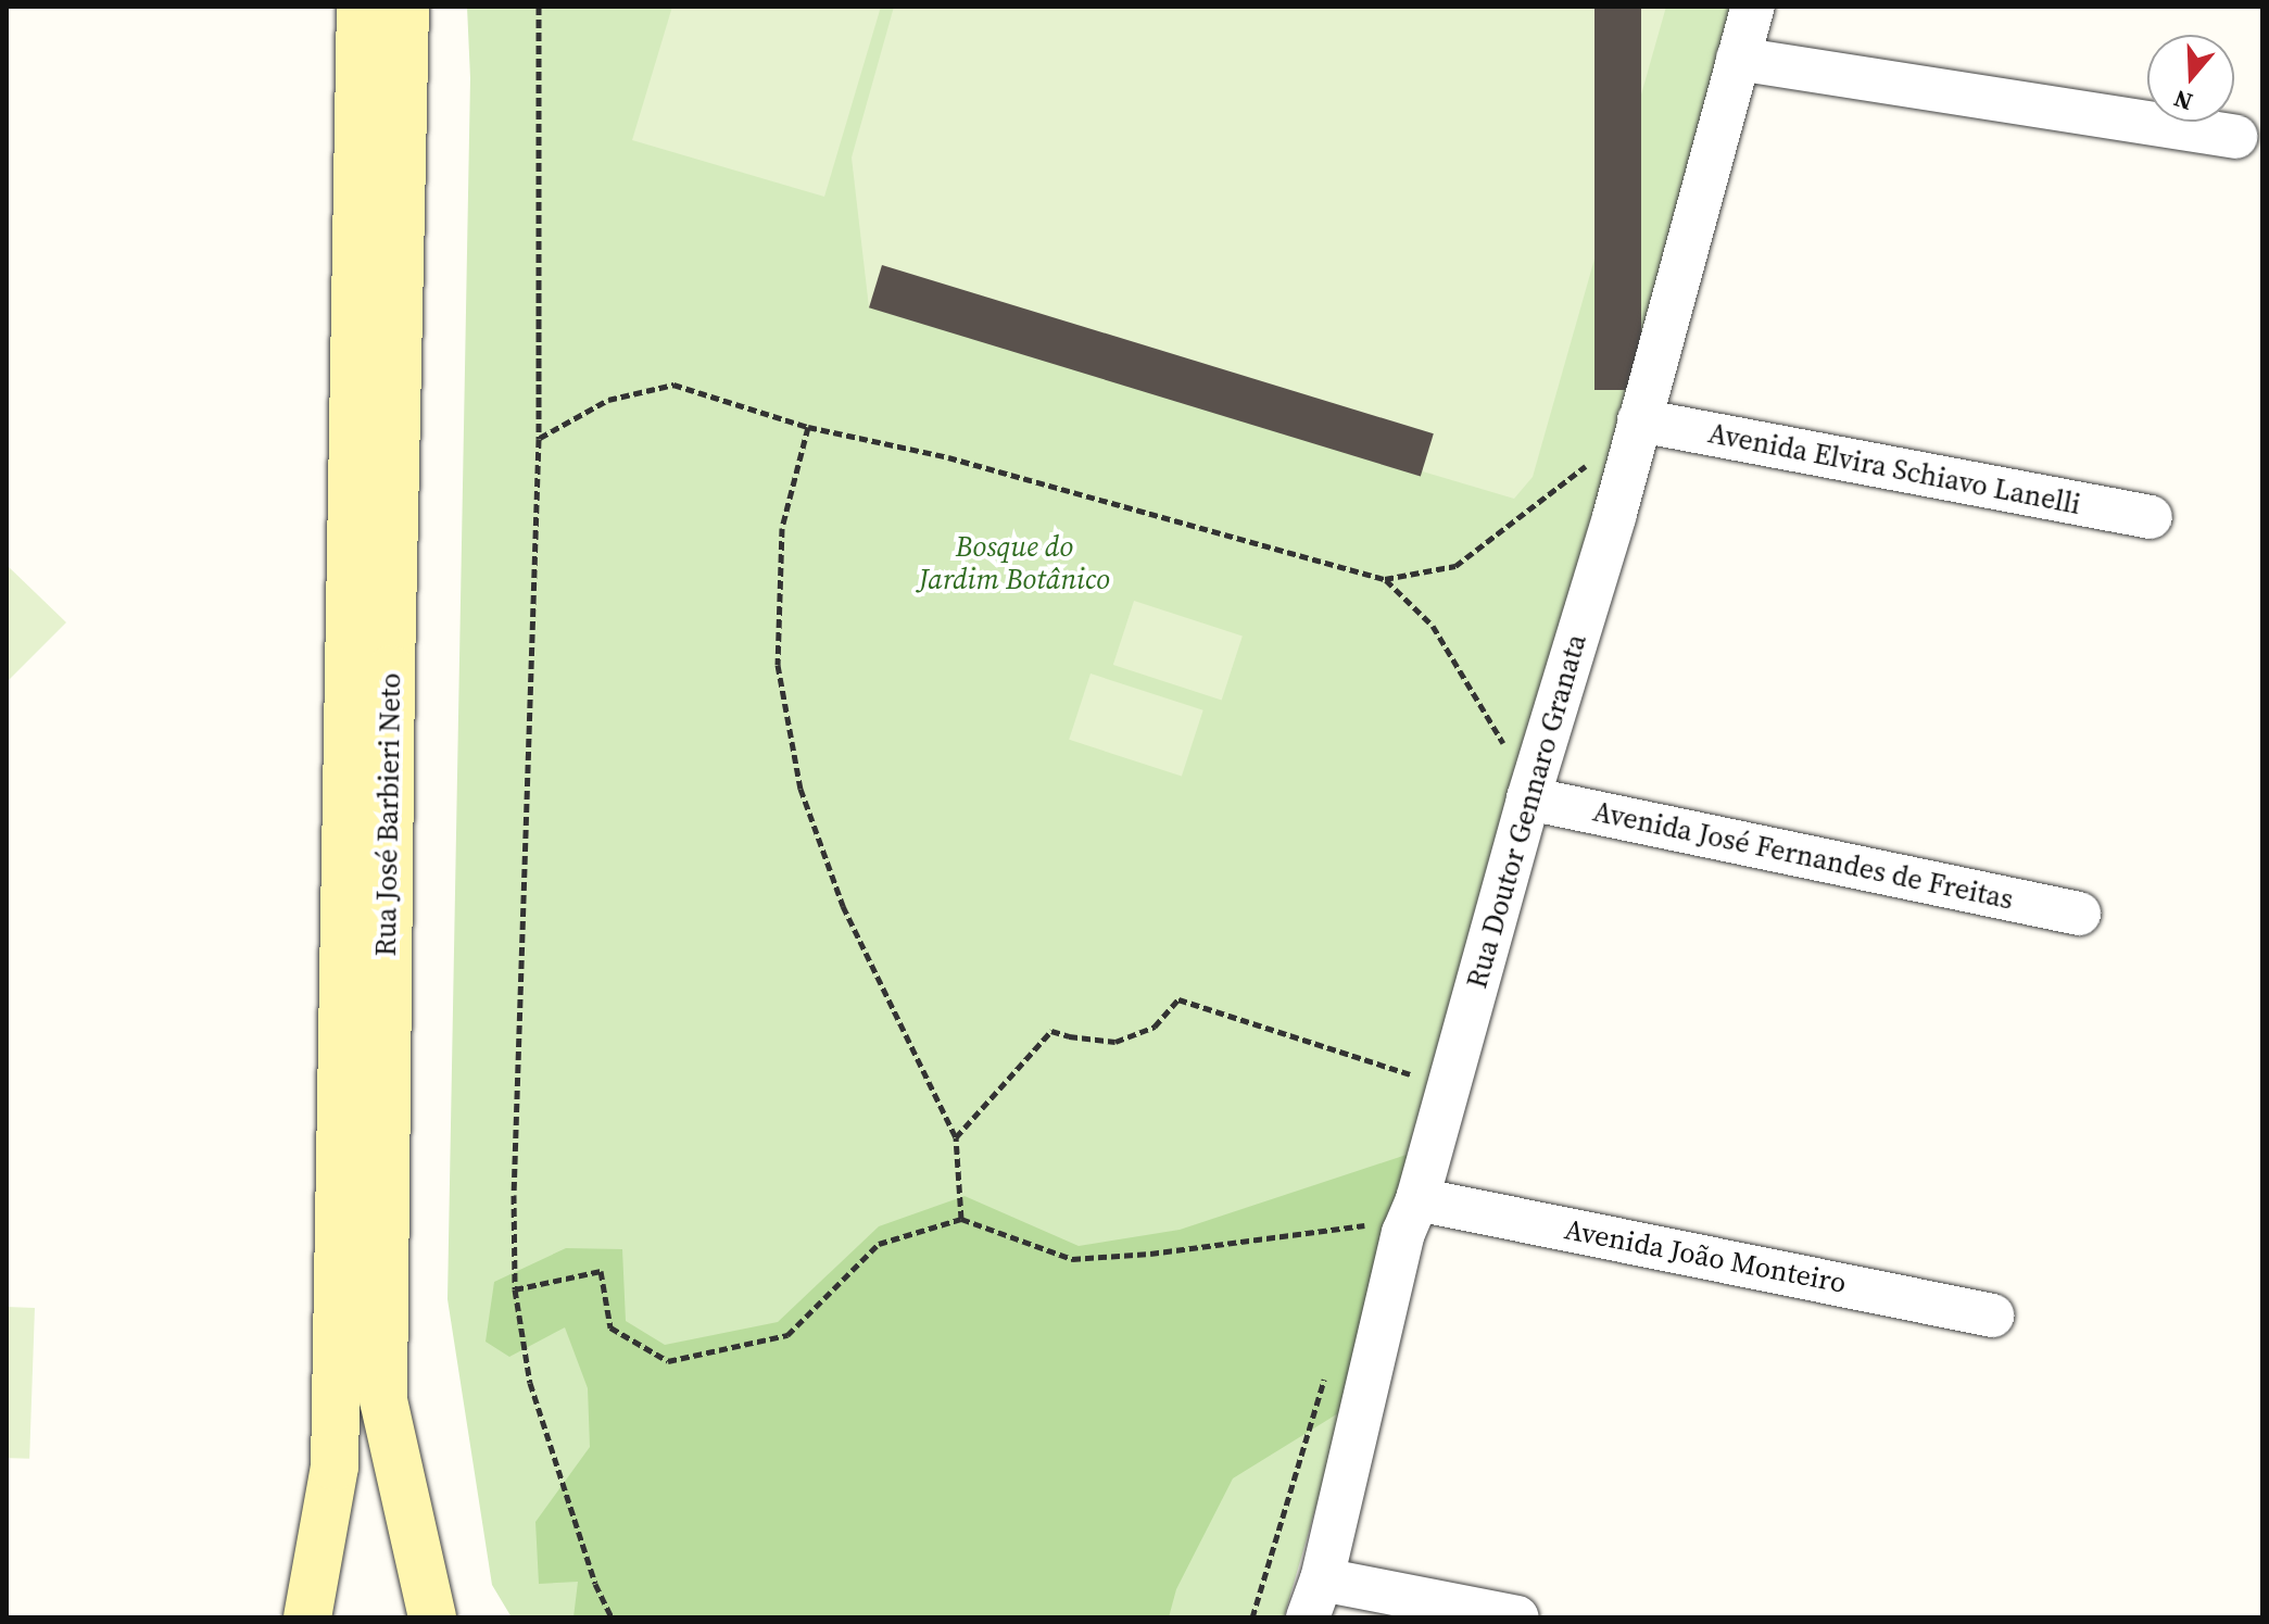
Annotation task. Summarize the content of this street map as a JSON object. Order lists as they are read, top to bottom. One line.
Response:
{"streets":{"main road":["Rua José Barbieri Neto"],"street":["Avenida Elvira Schiavo Lanelli","Rua Doutor Gennaro Granata","Avenida José Fernandes de Freitas","Avenida João Monteiro"]},"crossings":[["Avenida Elvira Schiavo Lanelli","Rua Doutor Gennaro Granata"],["Rua Doutor Gennaro Granata","Avenida José Fernandes de Freitas"],["Rua Doutor Gennaro Granata","Avenida João Monteiro"]],"parks":["Bosque do Jardim Botânico"],"north":"bottom"}
